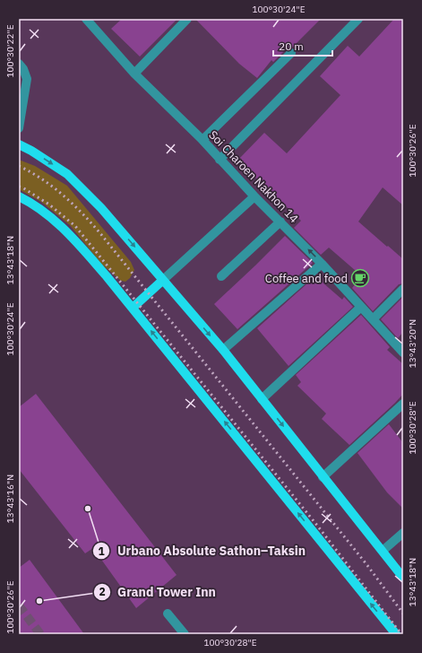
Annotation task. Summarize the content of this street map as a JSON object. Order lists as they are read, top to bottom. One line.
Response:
{"streets":{"street":["Soi Charoen Nakhon 14"]},"places":{"cafe":["Coffee and food"],"other":["Urbano Absolute Sathon–Taksin","Grand Tower Inn"]},"scale_bar":"20 m","coordinates":["100°30'24\"E","100°30'22\"E","100°30'26\"E","13°43'18\"N","13°43'20\"N","100°30'28\"E","13°43'16\"N"]}
